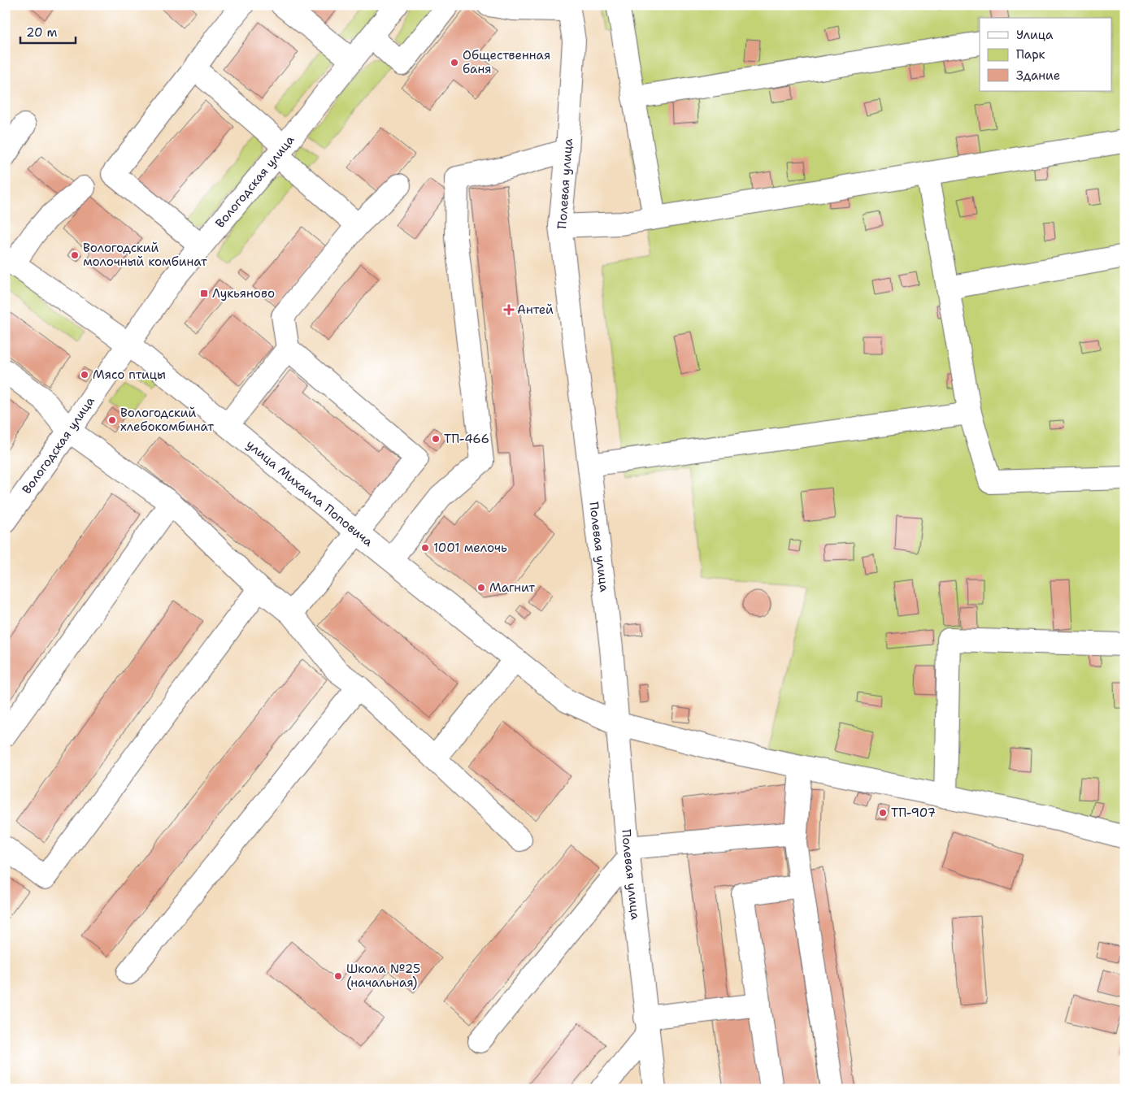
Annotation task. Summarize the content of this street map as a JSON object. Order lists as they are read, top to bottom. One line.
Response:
{"streets":{"street":["Вологодская улица","Полевая улица","улица Михаила Поповича"]},"crossings":[["Вологодская улица","улица Михаила Поповича"],["Полевая улица","улица Михаила Поповича"]],"places":{"other":["Общественная баня","Вологодский молочный комбинат","Мясо птицы","Вологодский хлебокомбинат","ТП-466","1001 мелочь","Магнит","ТП-907","Школа №25 (начальная)"],"transit":["Лукьяново"],"health":["Антей"]},"legend":["Улица","Парк","Здание"],"scale_bar":"20 m"}
